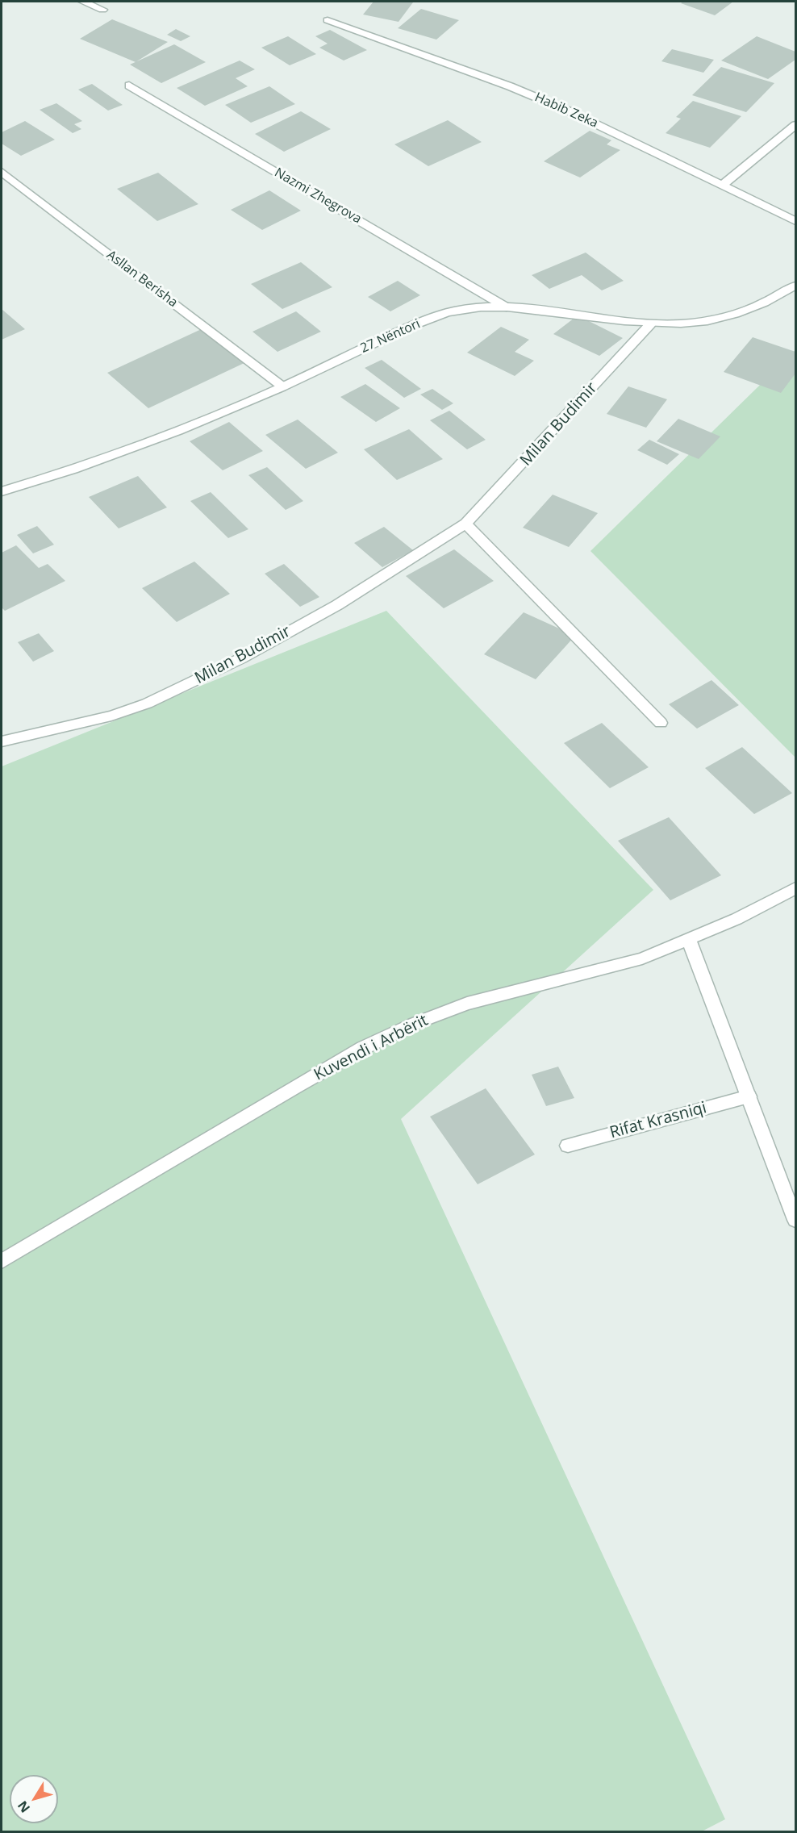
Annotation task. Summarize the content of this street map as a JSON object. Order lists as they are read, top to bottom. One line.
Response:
{"streets":{"street":["Habib Zeka","Nazmi Zhegrova","Asllan Berisha","27 Nëntori","Milan Budimir","Kuvendi i Arbërit","Rifat Krasniqi"]},"crossings":[["Nazmi Zhegrova","27 Nëntori"],["Asllan Berisha","27 Nëntori"],["27 Nëntori","Milan Budimir"]],"north":"bottom left"}
